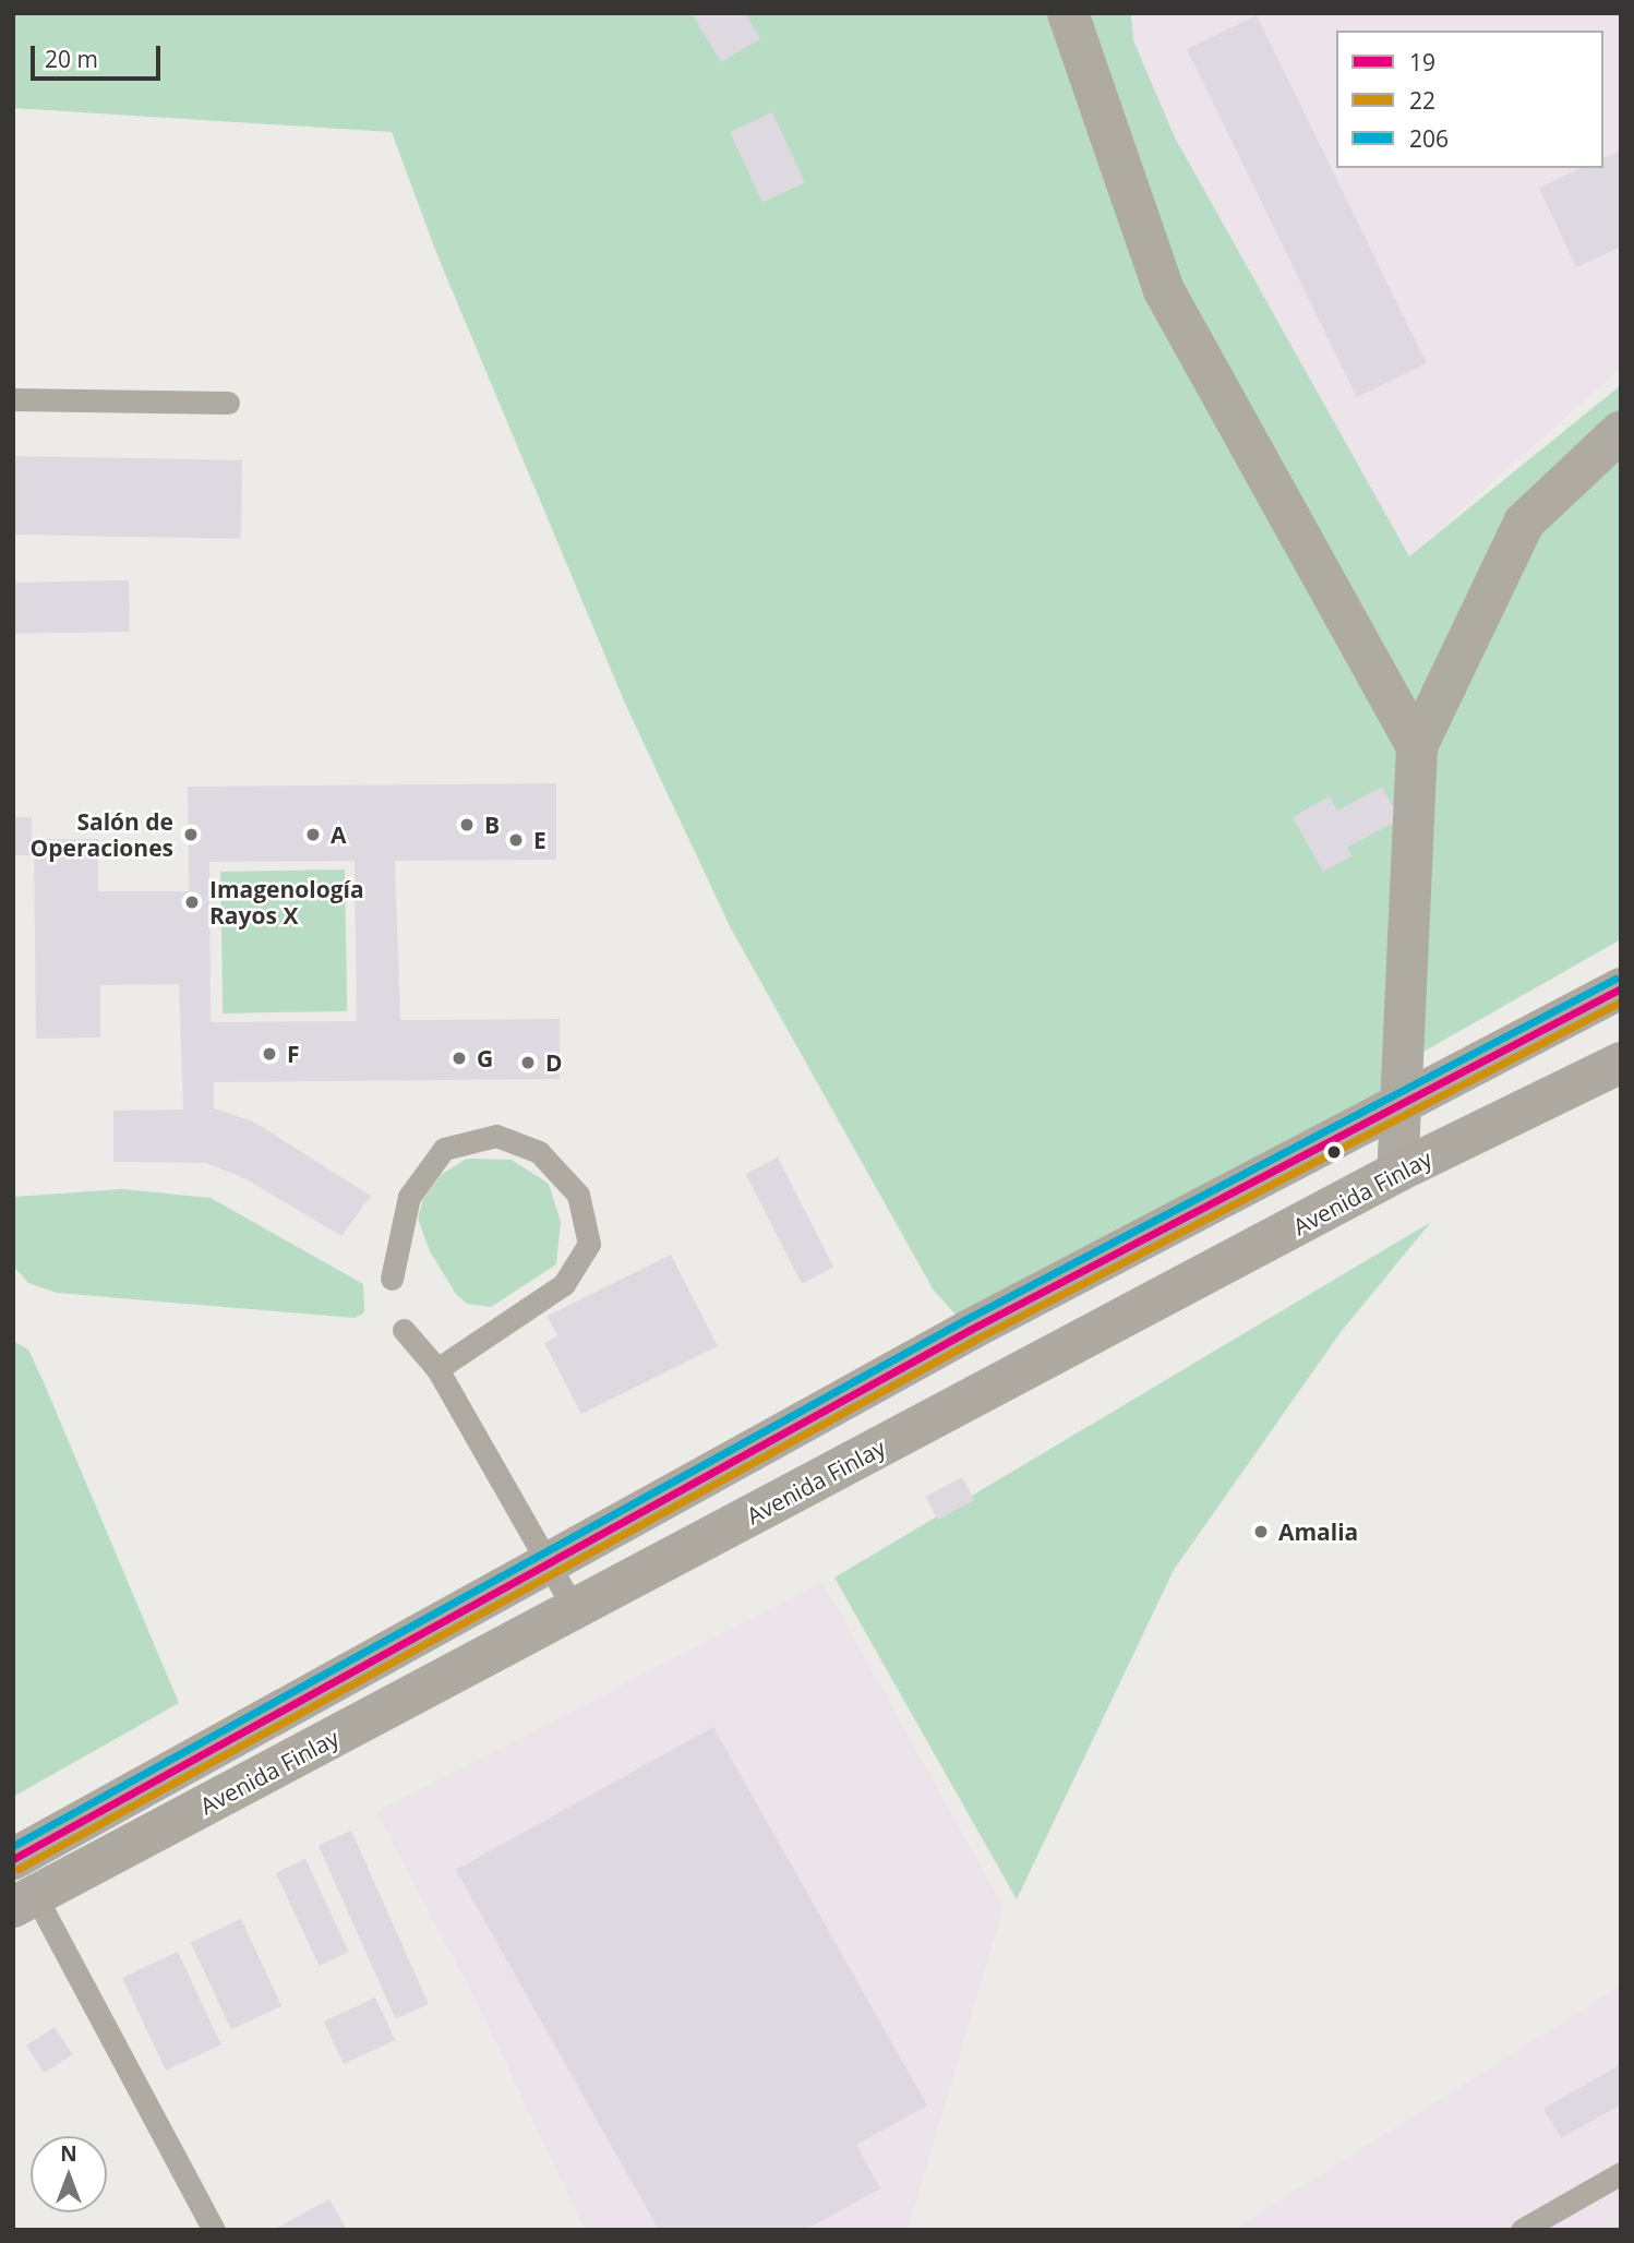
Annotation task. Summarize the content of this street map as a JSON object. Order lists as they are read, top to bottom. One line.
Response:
{"streets":{"highway":["Avenida Finlay"]},"places":["B","Salón de Operaciones","A","E","Imagenología Rayos X","F","G","D","Amalia"],"lines":["transit line 206","transit line 19","transit line 22"],"legend":["19","22","206"],"scale_bar":"20 m","north":"top"}
